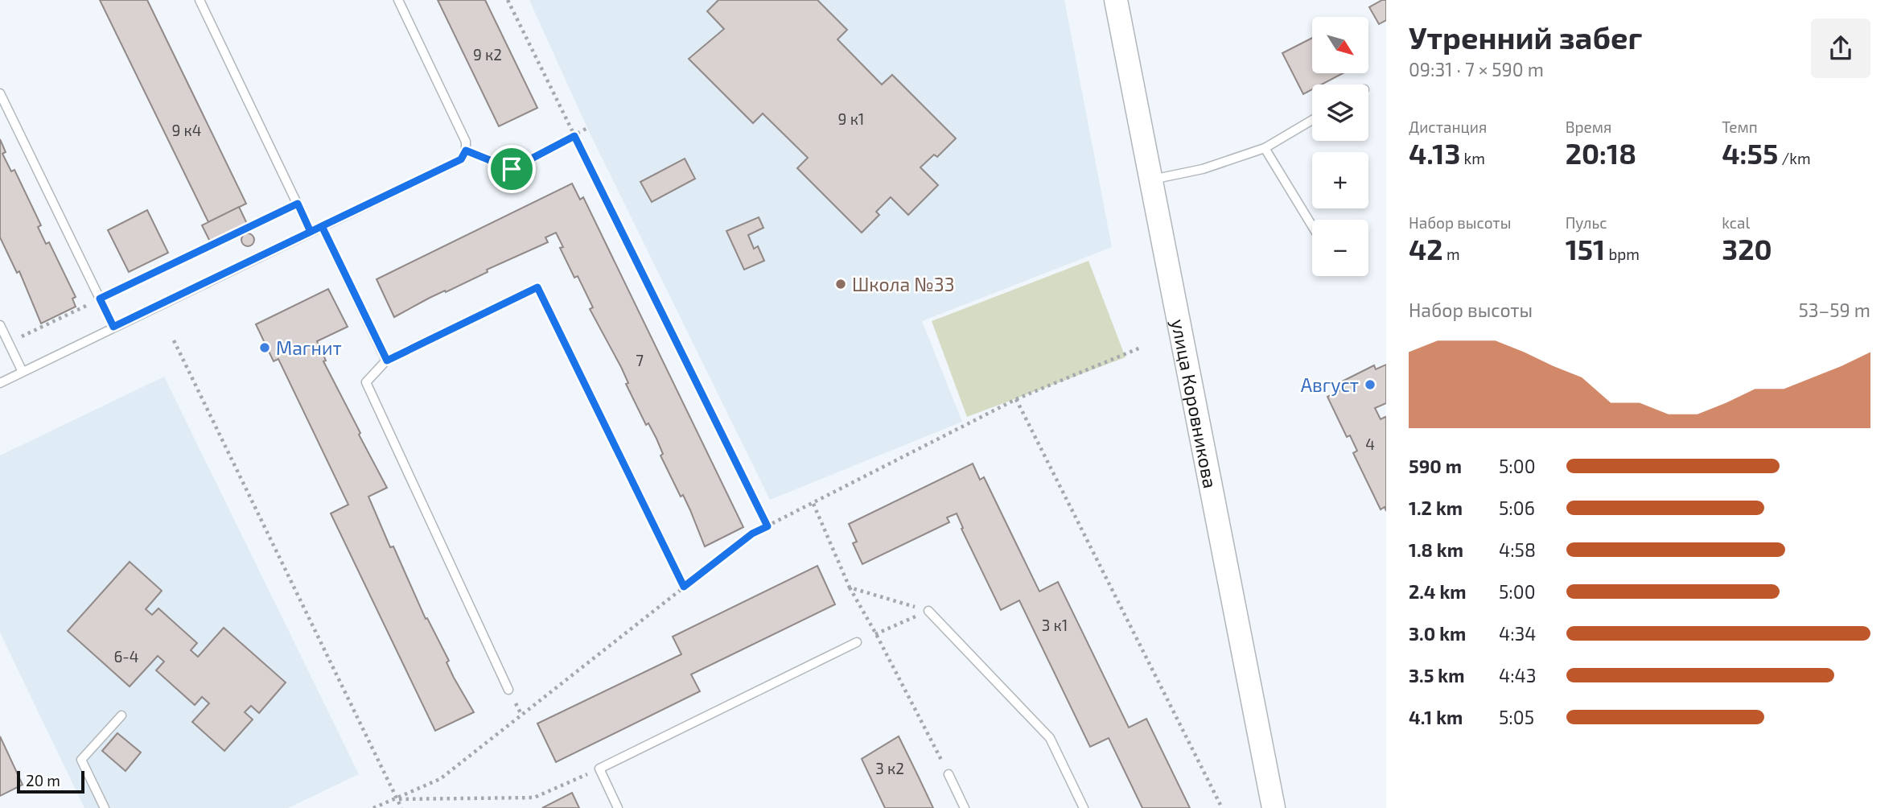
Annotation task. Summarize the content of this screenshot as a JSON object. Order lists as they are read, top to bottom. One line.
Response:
{"streets":{"street":["улица Коровникова"]},"places":["Школа №33","Магнит","Август"],"house_numbers":["9 к2","9 к1","9 к4","7","4","3 к1","6-4","3 к2"],"scale_bar":"20 m","north":"bottom right","page":{"heading":["Утренний забег","09:31 · 7 × 590 m"],"map_buttons":["+","−"],"stats":[["Дистанция","4.13 km"],["Время","20:18"],["Темп","4:55 /km"],["Набор высоты","42 m"],["Пульс","151 bpm"],["kcal","320"]],"chart":["Набор высоты","53–59 m"],"list":[{"name":"590 m","note":"5:00"},{"name":"1.2 km","note":"5:06"},{"name":"1.8 km","note":"4:58"},{"name":"2.4 km","note":"5:00"},{"name":"3.0 km","note":"4:34"},{"name":"3.5 km","note":"4:43"},{"name":"4.1 km","note":"5:05"}],"scale":"20 m"}}
